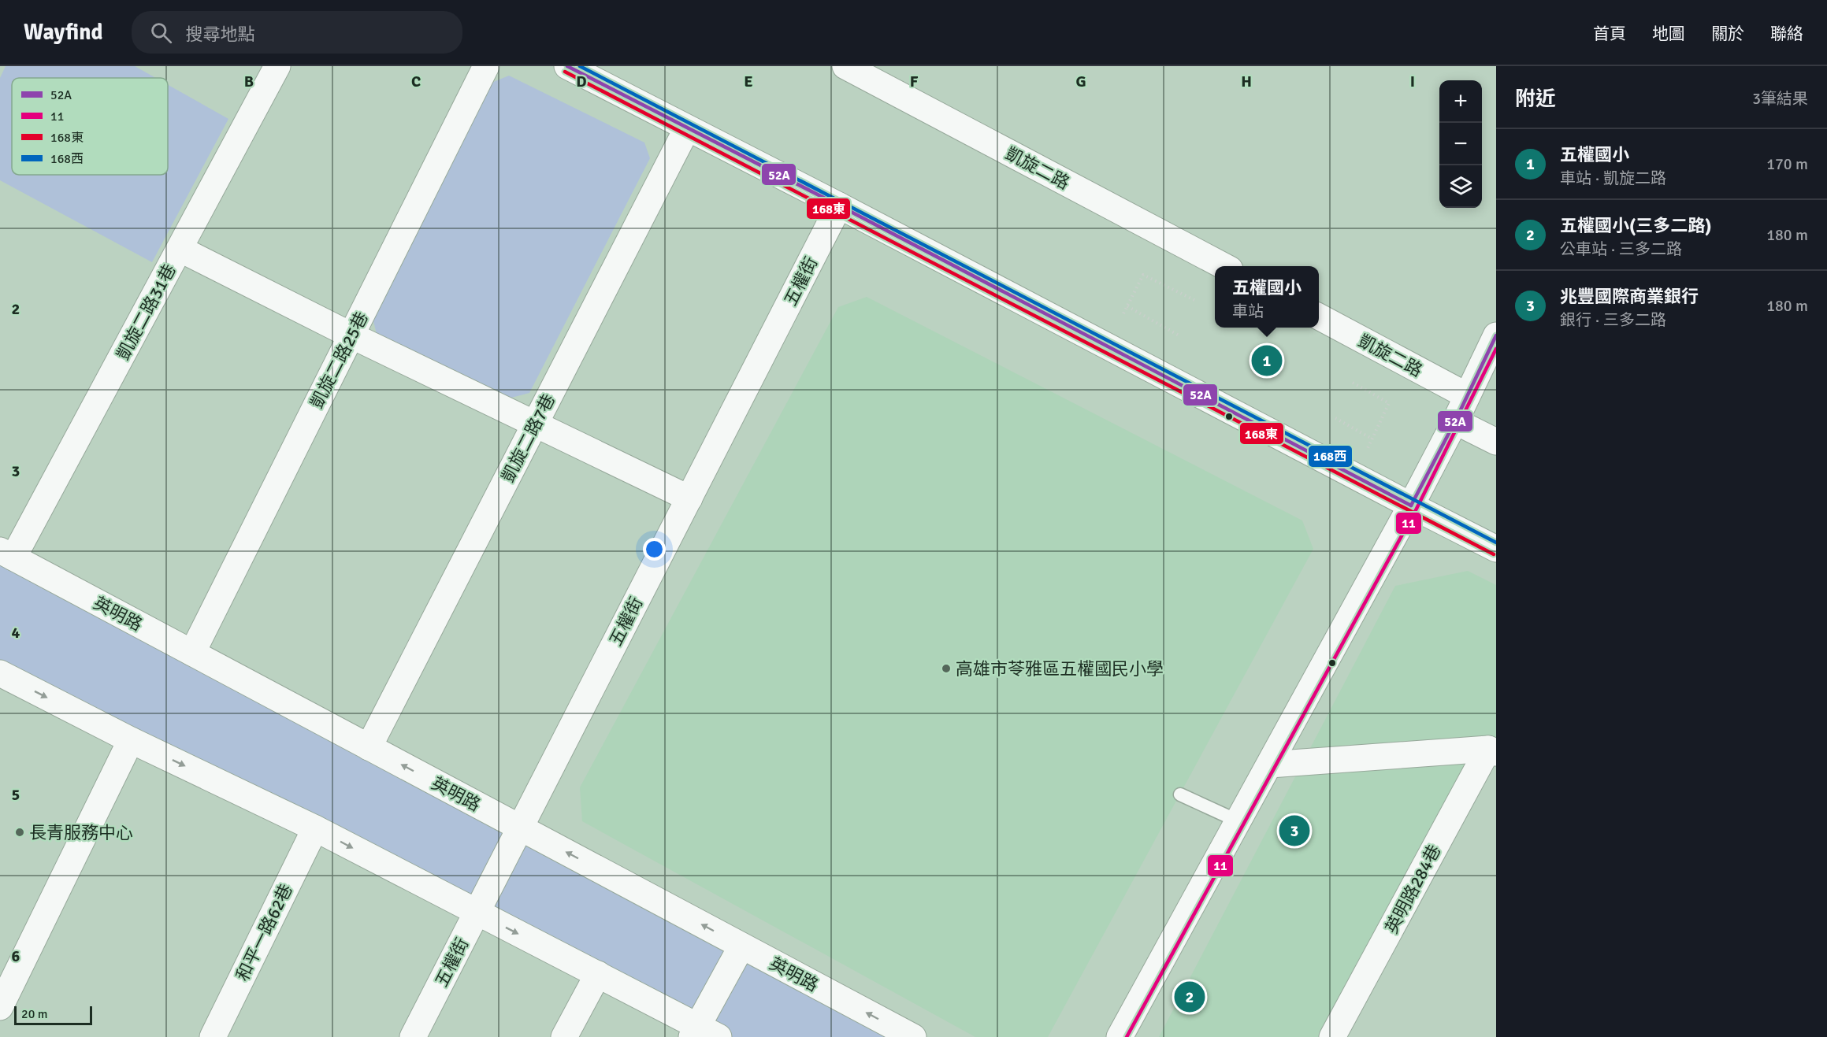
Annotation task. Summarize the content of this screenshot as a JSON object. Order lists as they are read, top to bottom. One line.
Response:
{"streets":{"street":["凱旋二路","五權街","凱旋二路31巷","凱旋二路25巷","凱旋二路7巷","英明路","英明路284巷","和平一路62巷"]},"crossings":[["五權街","英明路"],["凱旋二路31巷","英明路"],["凱旋二路25巷","英明路"],["凱旋二路7巷","英明路"]],"places":["高雄市苓雅區五權國民小學","長青服務中心"],"lines":["transit line 52A","transit line 168西","transit line 168東","transit line 11"],"legend":["52A","11","168東","168西"],"scale_bar":"20 m","page":{"header":"Wayfind","search":"搜尋地點","nav":["首頁","地圖","關於","聯絡"],"heading":["附近","3筆結果"],"map_buttons":["+","−"],"list":[{"mark":"1","name":"五權國小","note":"車站 · 凱旋二路","value":"170 m"},{"mark":"2","name":"五權國小(三多二路)","note":"公車站 · 三多二路","value":"180 m"},{"mark":"3","name":"兆豐國際商業銀行","note":"銀行 · 三多二路","value":"180 m"}],"popup":["五權國小","車站"],"pins":["1","3","2"],"scale":"20 m"},"grid":{"columns":["B","C","D","E","F","G","H","I"],"rows":["2","3","4","5","6"]}}
